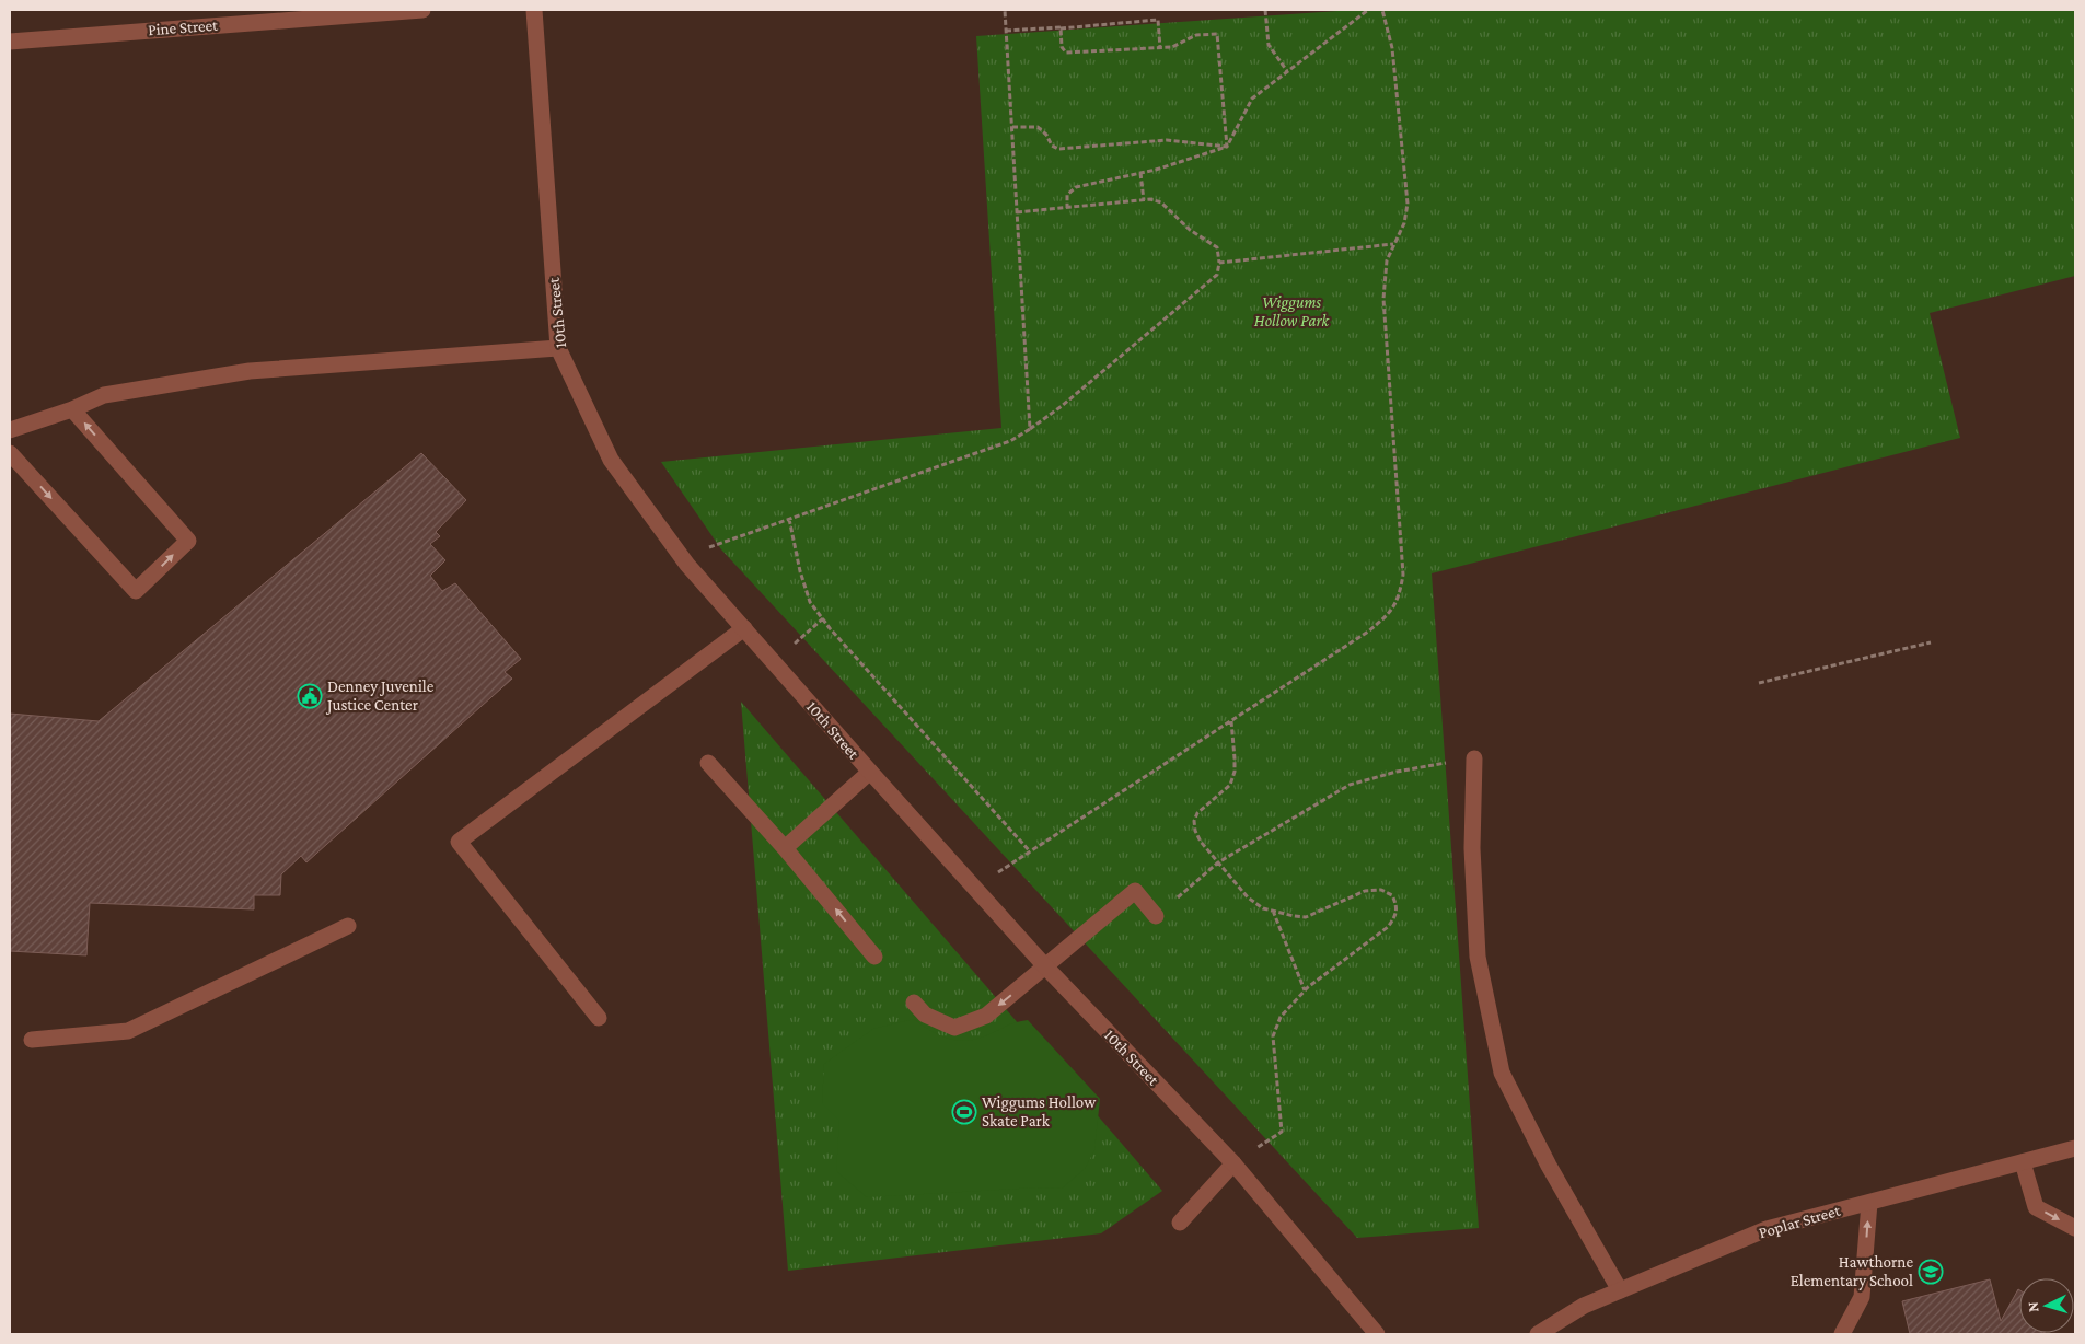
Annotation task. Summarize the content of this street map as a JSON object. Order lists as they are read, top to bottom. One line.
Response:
{"streets":{"street":["Pine Street","10th Street","Poplar Street"]},"parks":["Wiggums Hollow Park"],"places":{"public building":["Denney Juvenile Justice Center"],"sports":["Wiggums Hollow Skate Park"],"school or university":["Hawthorne Elementary School"]},"north":"left"}
